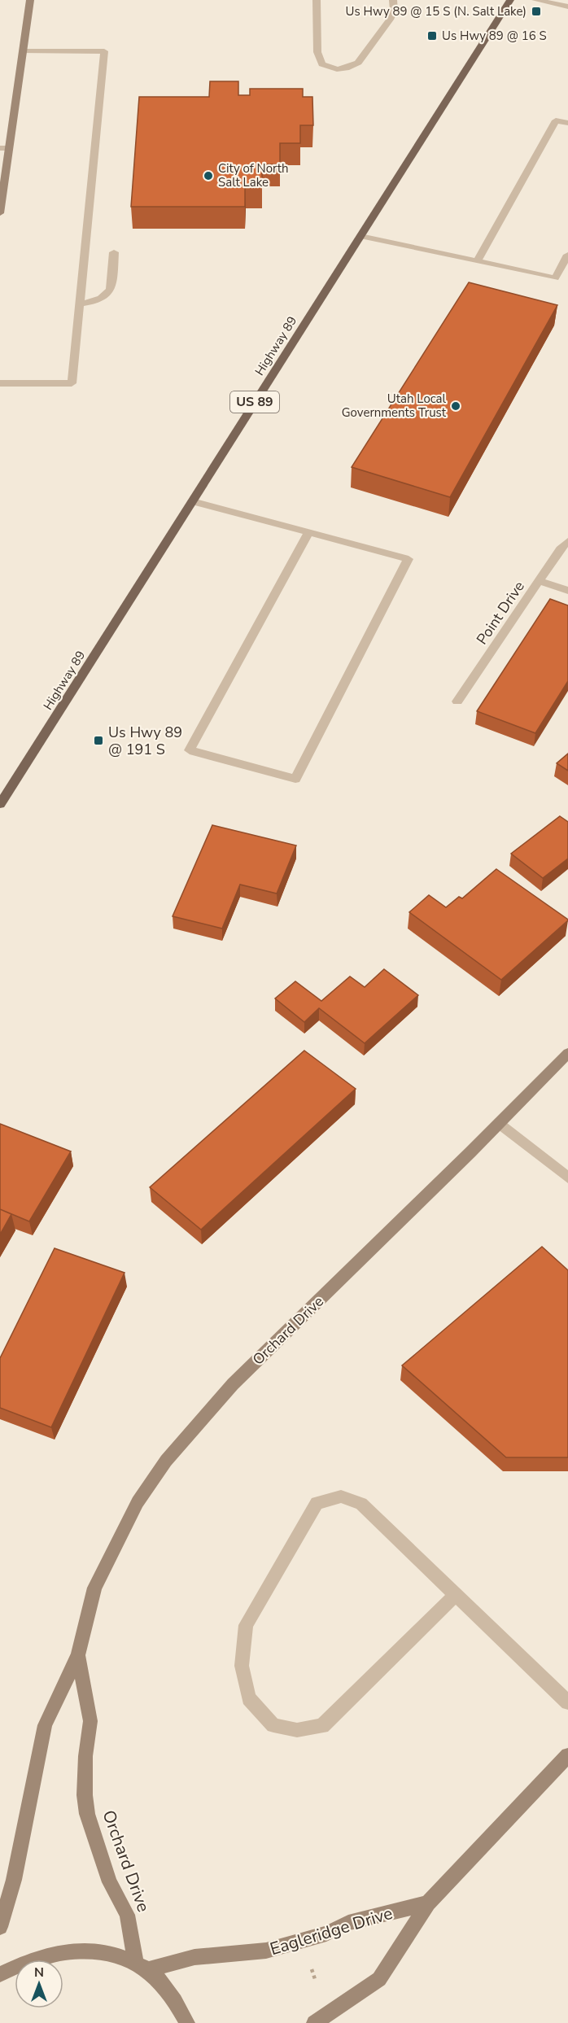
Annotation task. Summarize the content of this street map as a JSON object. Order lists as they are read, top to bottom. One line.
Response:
{"streets":{"main road":["Highway 89","US 89","Orchard Drive","Eagleridge Drive"],"street":["Point Drive"]},"crossings":[["Orchard Drive","Eagleridge Drive"]],"places":{"transit":["Us Hwy 89 @ 15 S (N. Salt Lake)","Us Hwy 89 @ 16 S","Us Hwy 89 @ 191 S"],"other":["City of North Salt Lake","Utah Local Governments Trust"]},"north":"top"}
